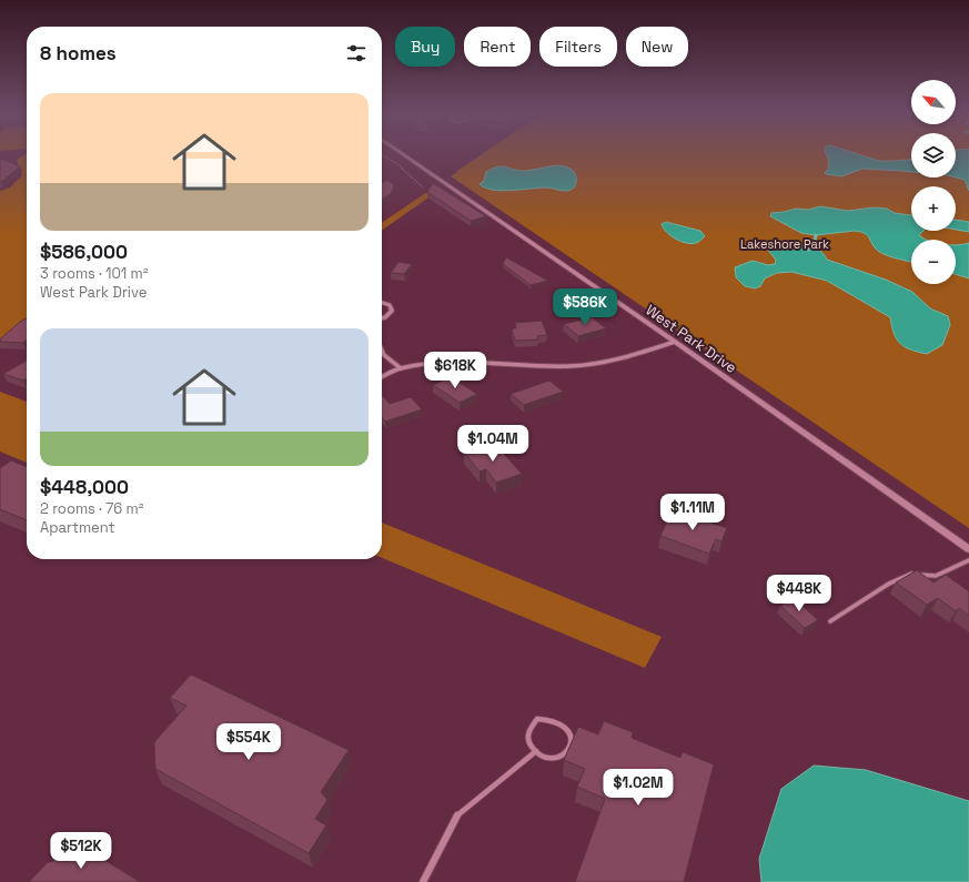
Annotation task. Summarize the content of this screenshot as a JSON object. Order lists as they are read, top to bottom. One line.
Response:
{"streets":{"street":["West Park Drive"]},"parks":["Lakeshore Park"],"north":"top left","page":{"chip":["Buy","Rent","Filters","New"],"heading":"8 homes","map_buttons":["+","−"],"list":[{"name":"$586,000","note":"3 rooms · 101 m² · West Park Drive"},{"name":"$448,000","note":"2 rooms · 76 m² · Apartment"}],"price":["$586K","$618K","$1.04M","$1.11M","$448K","$554K","$1.02M","$512K"]}}
